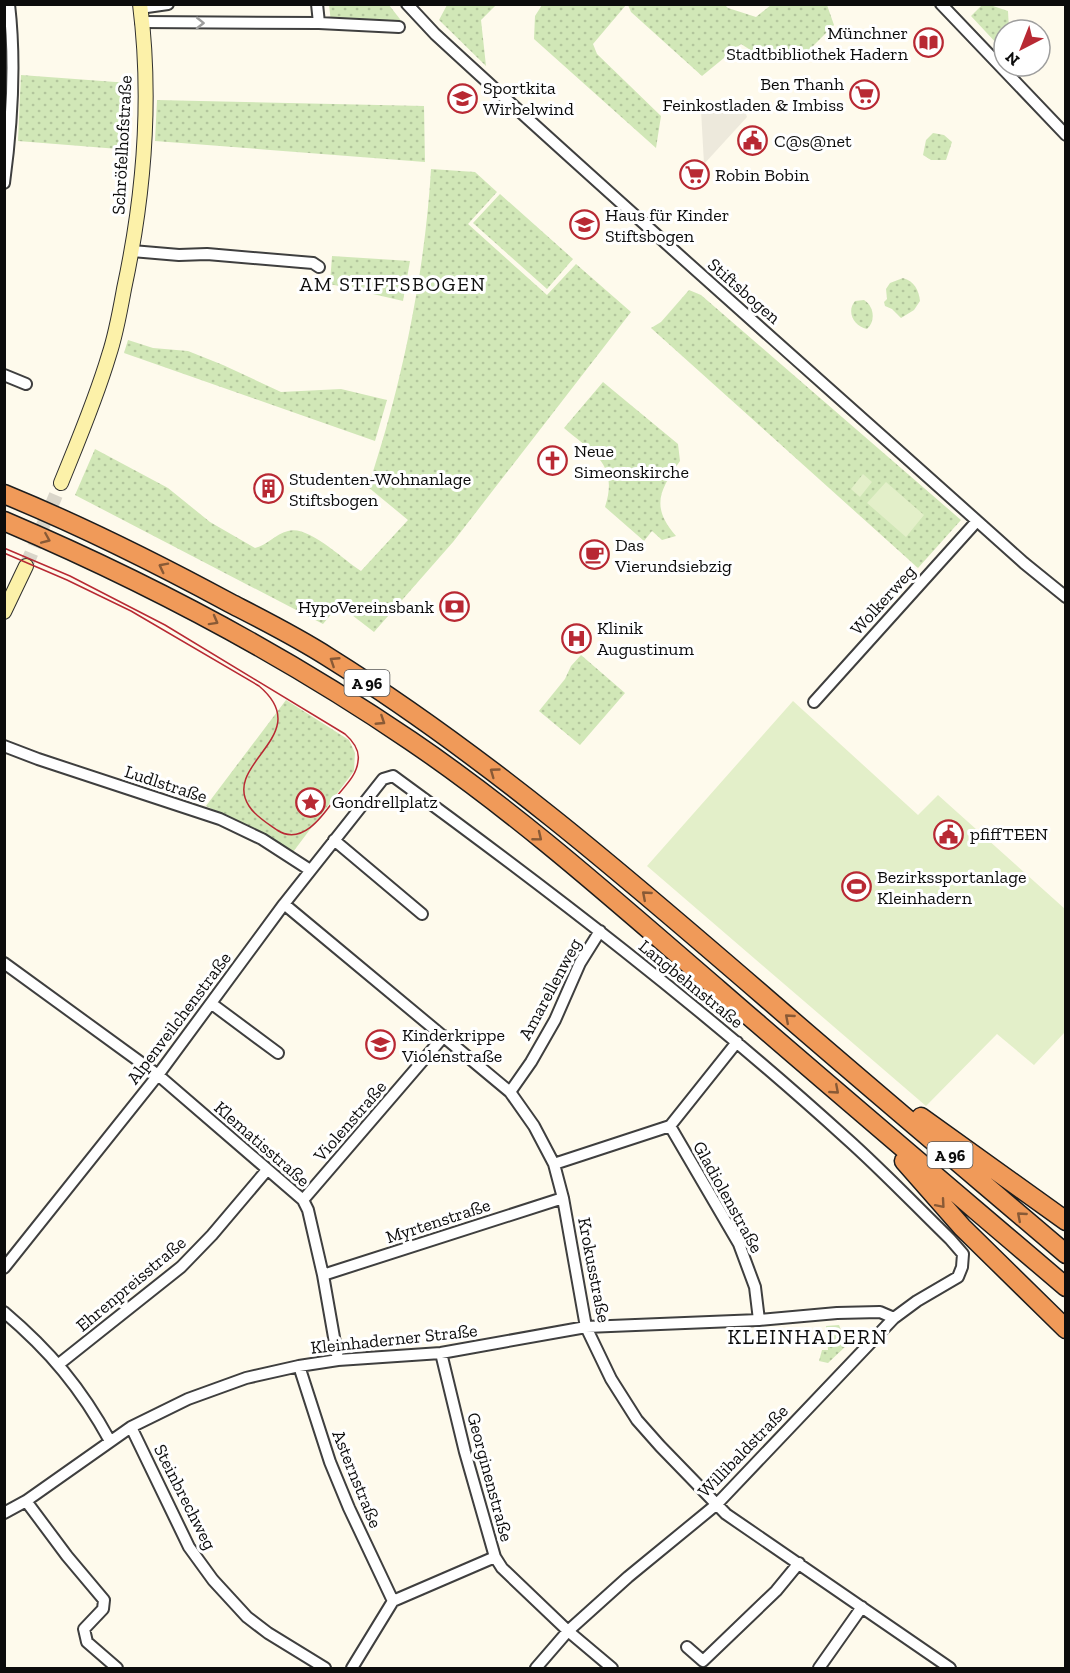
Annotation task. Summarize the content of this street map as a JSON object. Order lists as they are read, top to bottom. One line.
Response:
{"streets":{"highway":["A 96"],"street":["Schröfelhofstraße","Stiftsbogen","Wolkerweg","Ludlstraße","Langbehnstraße","Amarellenweg","Alpenveilchenstraße","Violenstraße","Klematisstraße","Gladiolenstraße","Myrtenstraße","Krokusstraße","Ehrenpreisstraße","Kleinhaderner Straße","Willibaldstraße","Georginenstraße","Asternstraße","Steinbrechweg"]},"crossings":[["Stiftsbogen","Wolkerweg"],["Ludlstraße","Alpenveilchenstraße"],["Langbehnstraße","Amarellenweg"],["Langbehnstraße","Alpenveilchenstraße"],["Langbehnstraße","Willibaldstraße"],["Amarellenweg","Krokusstraße"],["Alpenveilchenstraße","Klematisstraße"],["Alpenveilchenstraße","Krokusstraße"],["Violenstraße","Klematisstraße"],["Violenstraße","Krokusstraße"],["Klematisstraße","Myrtenstraße"],["Klematisstraße","Ehrenpreisstraße"],["Klematisstraße","Kleinhaderner Straße"],["Gladiolenstraße","Kleinhaderner Straße"],["Myrtenstraße","Krokusstraße"],["Krokusstraße","Kleinhaderner Straße"],["Krokusstraße","Willibaldstraße"],["Kleinhaderner Straße","Willibaldstraße"],["Kleinhaderner Straße","Georginenstraße"],["Kleinhaderner Straße","Asternstraße"],["Kleinhaderner Straße","Steinbrechweg"],["Willibaldstraße","Georginenstraße"]],"districts":["AM STIFTSBOGEN","KLEINHADERN"],"places":{"library":["Münchner Stadtbibliothek Hadern"],"supermarket":["Ben Thanh Feinkostladen & Imbiss","Robin Bobin"],"school or university":["Sportkita Wirbelwind","Haus für Kinder Stiftsbogen","Kinderkrippe Violenstraße"],"public building":["C@s@net","pfiffTEEN"],"church":["Neue Simeonskirche"],"building":["Studenten-Wohnanlage Stiftsbogen"],"cafe":["Das Vierundsiebzig"],"bank":["HypoVereinsbank"],"hospital":["Klinik Augustinum"],"place":["Gondrellplatz"],"sports":["Bezirkssportanlage Kleinhadern"]},"north":"bottom left"}
